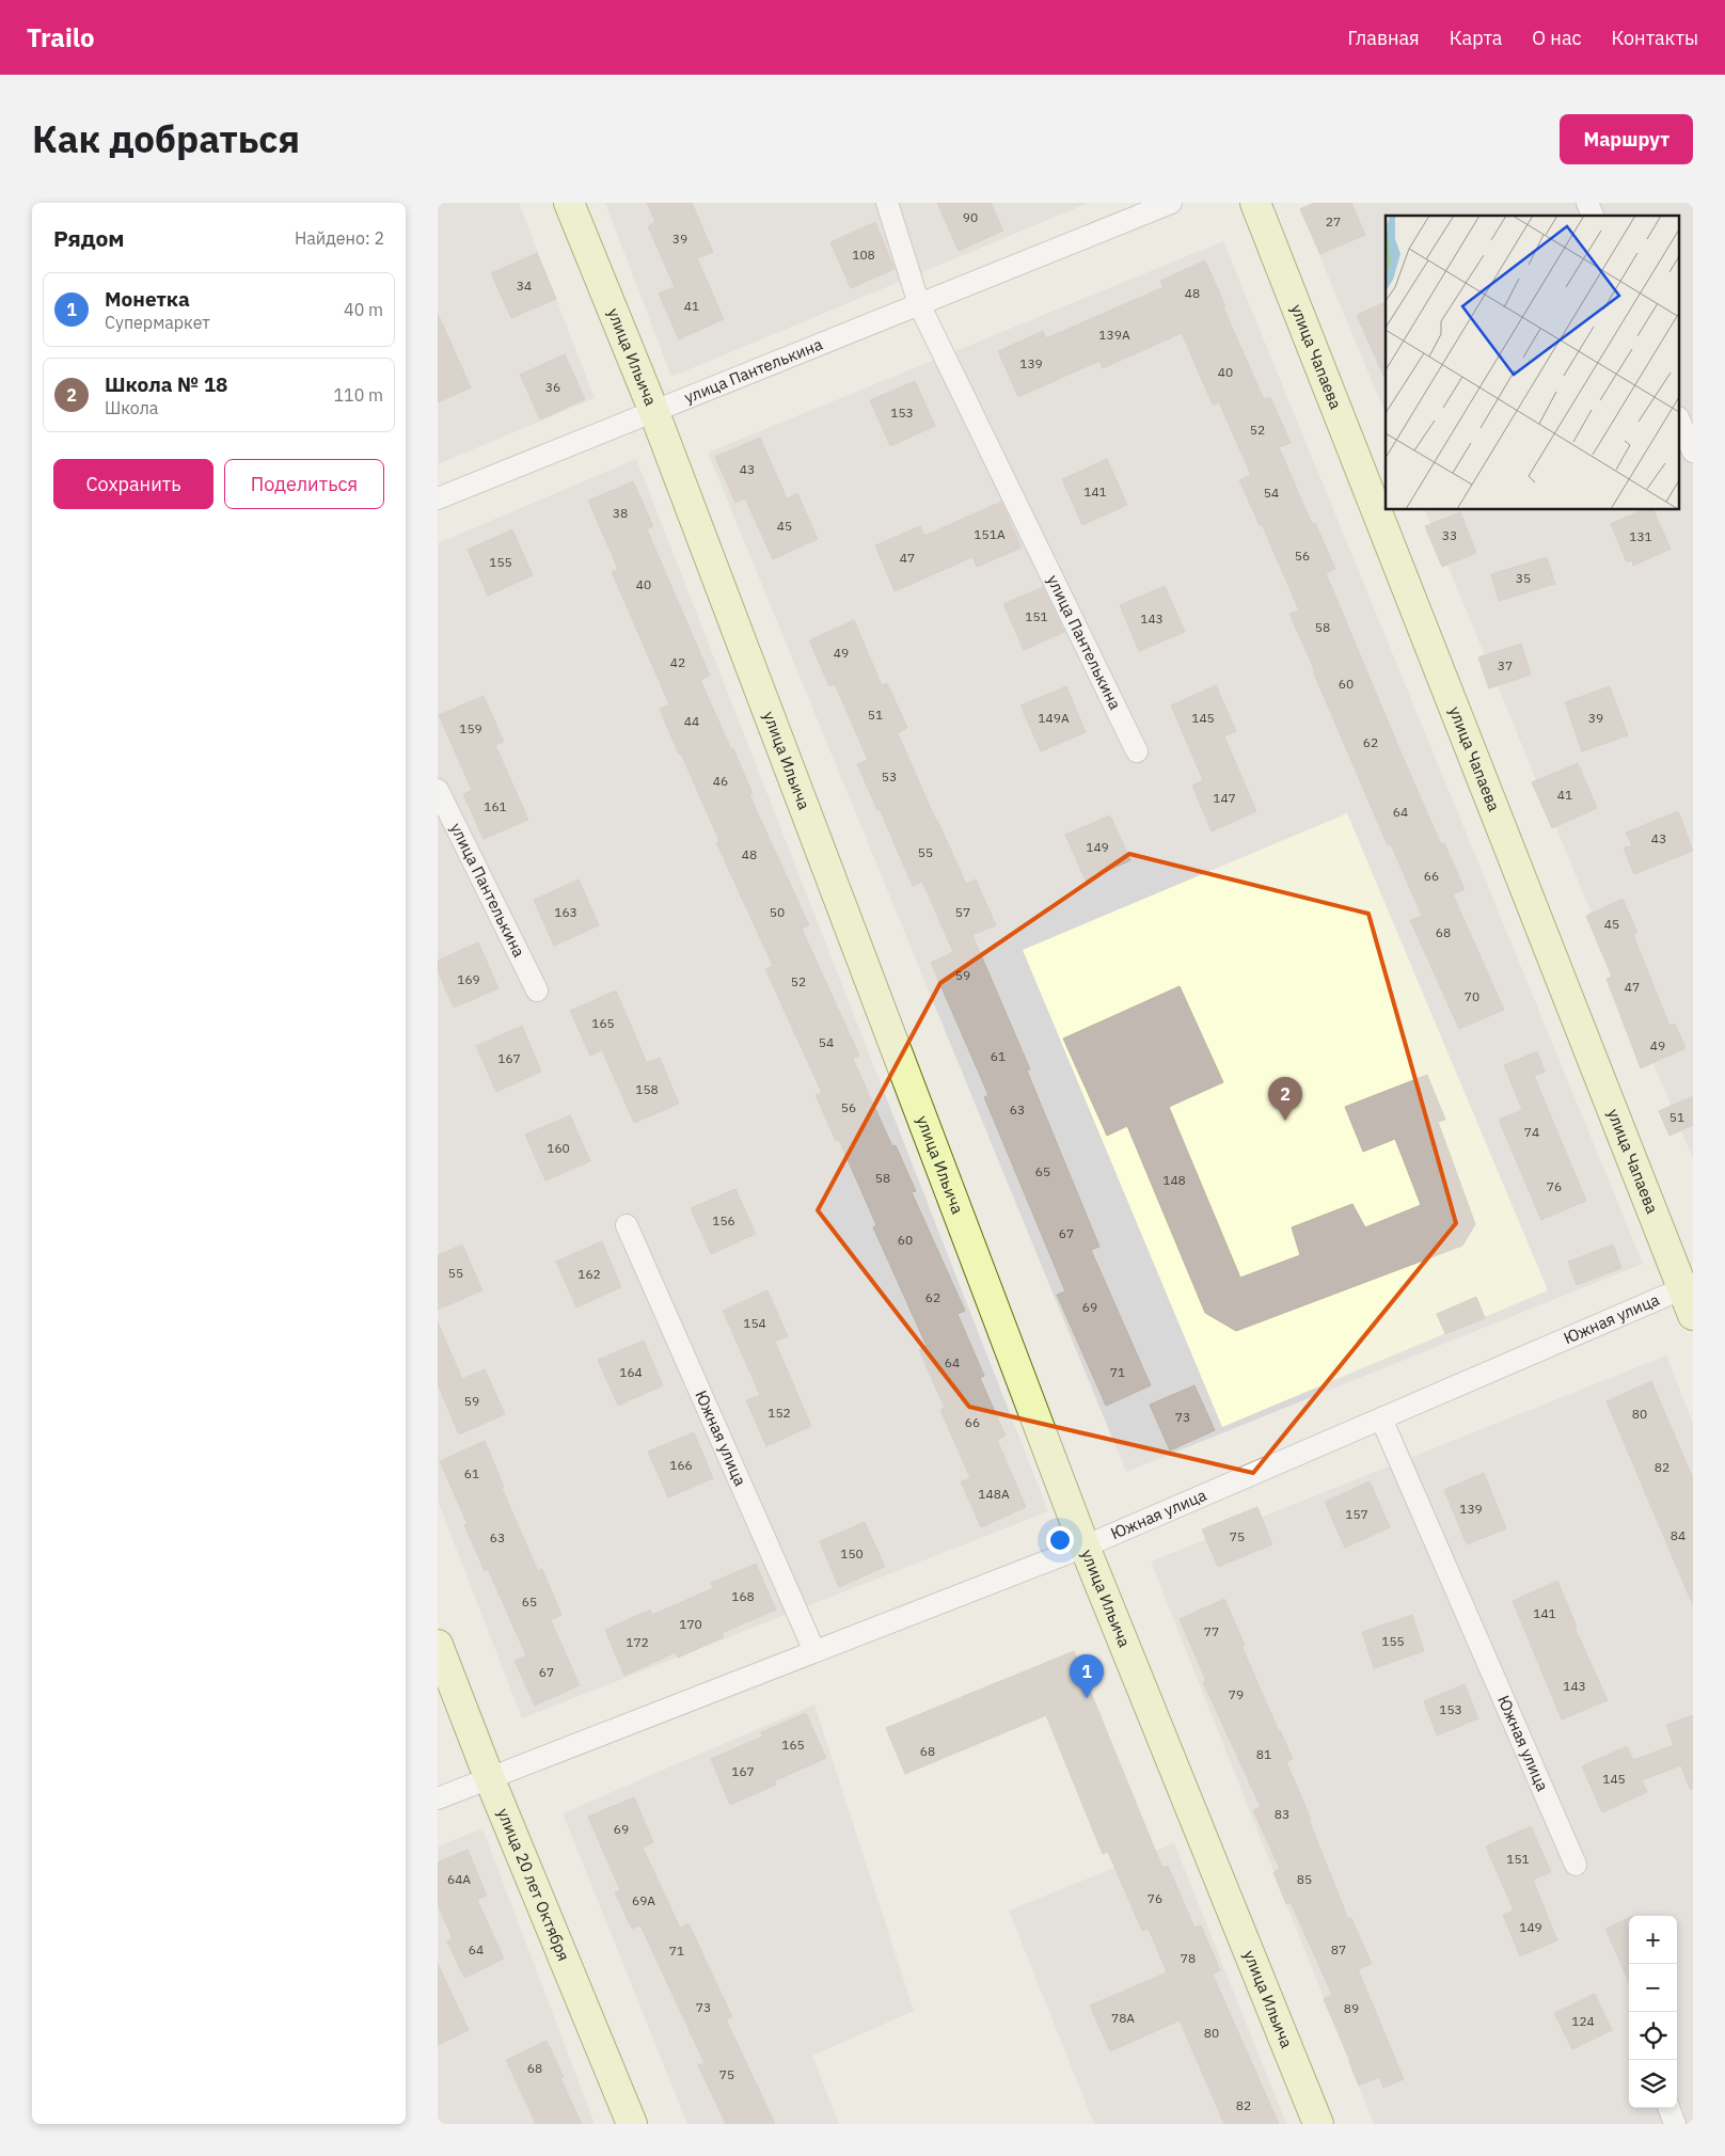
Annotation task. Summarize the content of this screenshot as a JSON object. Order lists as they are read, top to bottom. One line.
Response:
{"streets":{"main road":["улица Чапаева","улица Ильича","улица 20 лет Октября"],"street":["улица Пантелькина","Южная улица"]},"crossings":[["улица Чапаева","Южная улица"],["улица Ильича","улица Пантелькина"],["улица Ильича","Южная улица"],["Южная улица","улица 20 лет Октября"]],"house_numbers":["90","27","39","108","34","48","41","139А","139","40","36","153","52","43","141","54","38","45","151А","33","131","56","47","155","35","40","151","143","58","49","42","37","60","51","149А","145","39","44","159","62","53","46","41","147","161","64","43","149","55","48","66","163","50","57","45","68","59","169","52","47","70","165","54","49","61","167","158","56","63","51","74","160","65","58","148","76","156","67","60","55","162","62","69","154","64","164","71","59","152","80","73","66","166","82","61","148А","139","157","84","75","63","150","168","65","141","170","77","155","172","67","143","79","153","165","68","81","167","145","83","69","151","64А","85","76","69А","149","64","87","71","78","73","89","78А","124","80","68","75","82"],"page":{"header":"Trailo","nav":["Главная","Карта","О нас","Контакты"],"title":"Как добраться","buttons":["Маршрут",["Сохранить","Поделиться"]],"heading":["Рядом","Найдено: 2"],"list":[{"mark":"1","name":"Монетка","note":"Супермаркет","value":"40 m"},{"mark":"2","name":"Школа № 18","note":"Школа","value":"110 m"}],"pins":["2","1"],"map_buttons":["+","−"]}}
